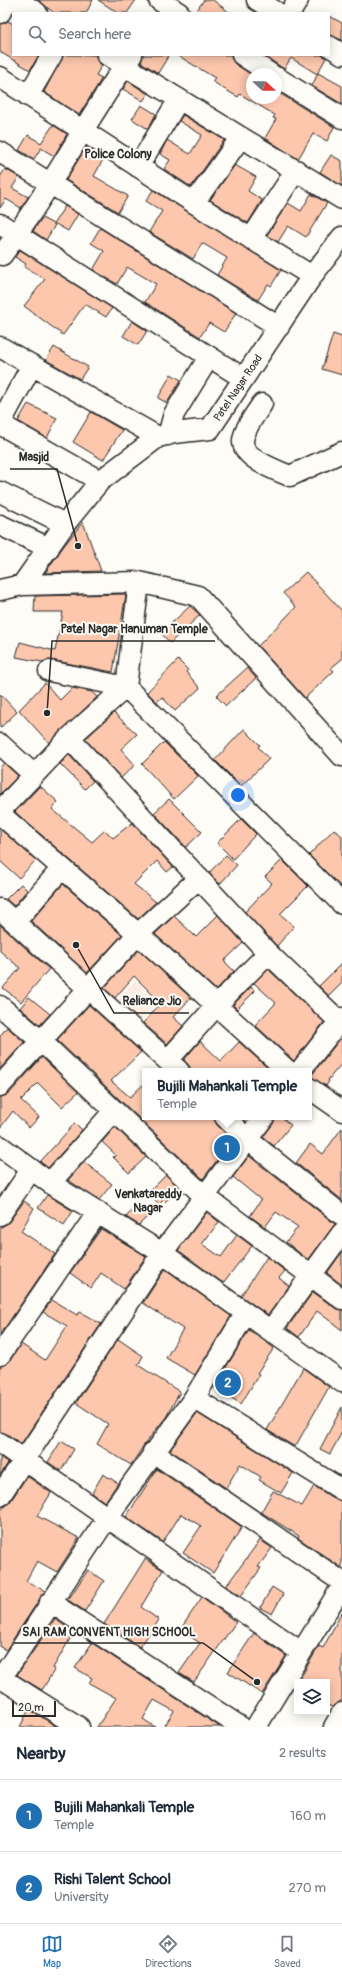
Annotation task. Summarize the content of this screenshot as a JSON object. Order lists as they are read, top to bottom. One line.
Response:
{"streets":{"street":["Patel Nagar Road"]},"districts":["Police Colony","Venkatareddy Nagar"],"places":["Masjid","Patel Nagar Hanuman Temple","Reliance Jio","SAI RAM CONVENT HIGH SCHOOL"],"scale_bar":"20 m","north":"right","page":{"search":"Search here","popup":["Bujili Mahankali Temple","Temple"],"pins":["1","2"],"scale":"20 m","heading":["Nearby","2 results"],"list":[{"mark":"1","name":"Bujili Mahankali Temple","note":"Temple","value":"160 m"},{"mark":"2","name":"Rishi Talent School","note":"University","value":"270 m"}],"nav":["Map","Directions","Saved"]}}
